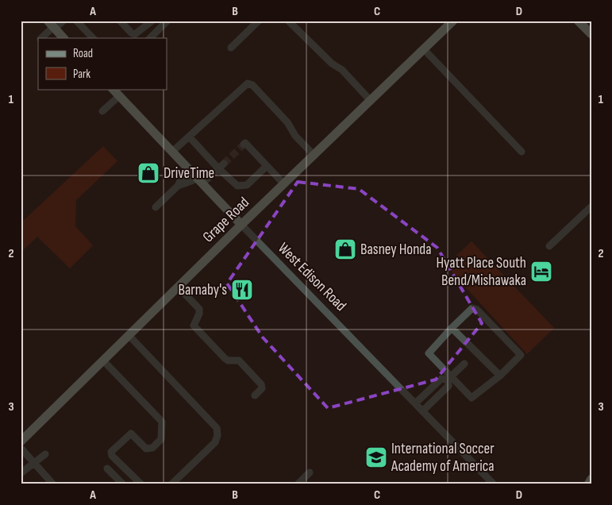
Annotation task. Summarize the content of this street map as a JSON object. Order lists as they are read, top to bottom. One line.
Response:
{"streets":{"main road":["Grape Road","West Edison Road"]},"crossings":[["Grape Road","West Edison Road"]],"places":{"shop":["DriveTime","Basney Honda"],"hotel":["Hyatt Place South Bend/Mishawaka"],"restaurant":["Barnaby's"],"school or university":["International Soccer Academy of America"]},"legend":["Road","Park"],"grid":{"columns":["A","B","C","D"],"rows":["1","2","3"]}}
